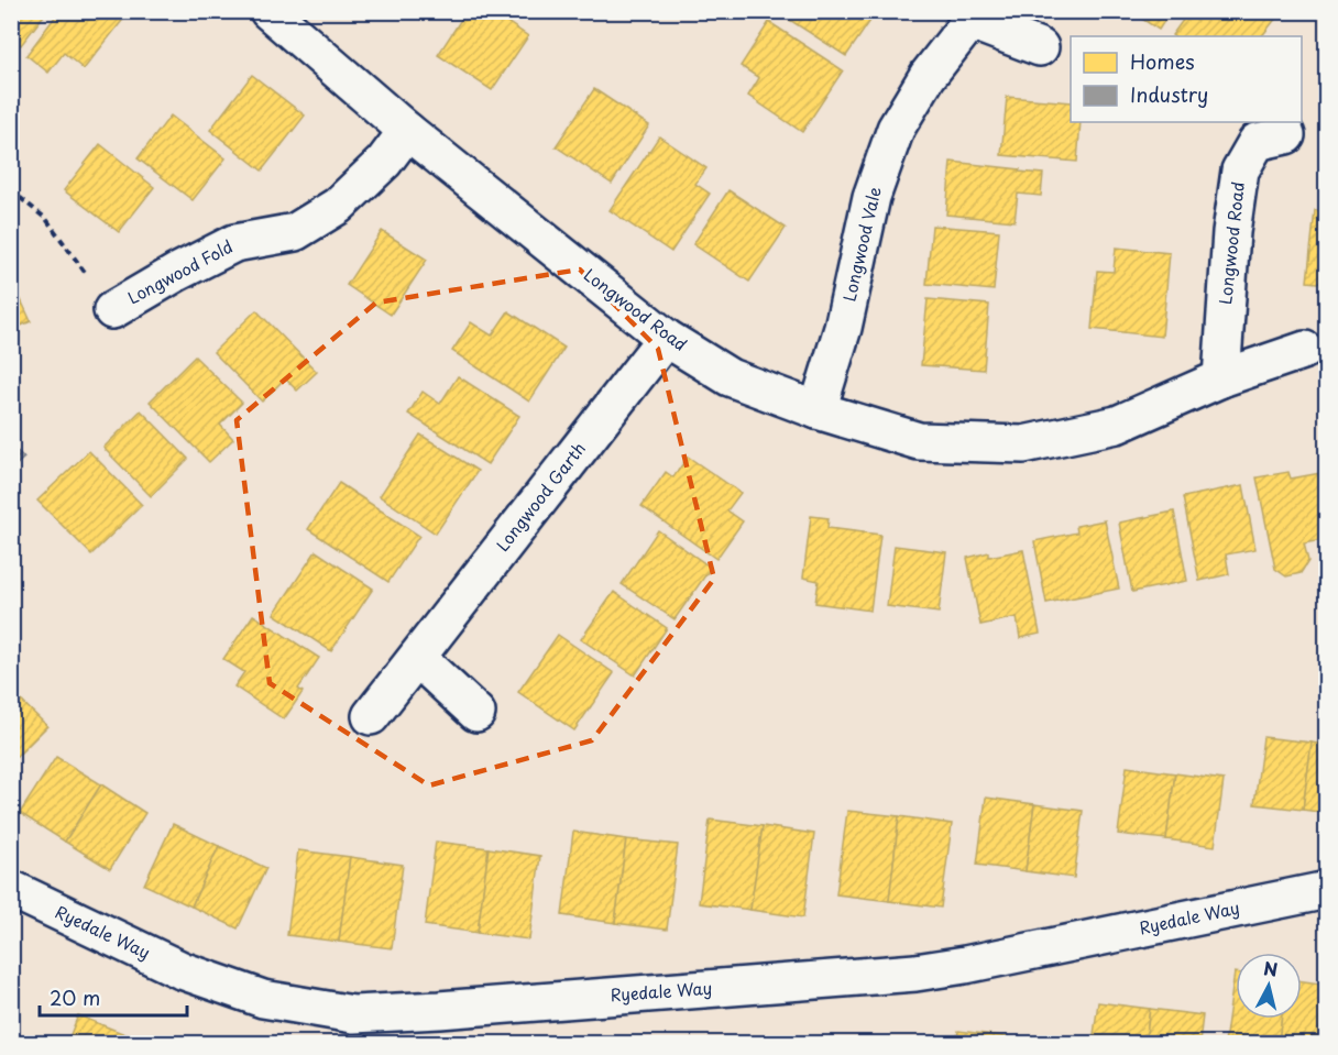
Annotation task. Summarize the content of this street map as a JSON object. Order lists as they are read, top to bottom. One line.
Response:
{"streets":{"street":["Longwood Road","Longwood Vale","Longwood Fold","Longwood Garth","Ryedale Way"]},"crossings":[["Longwood Road","Longwood Vale"],["Longwood Road","Longwood Fold"],["Longwood Road","Longwood Garth"]],"legend":["Homes","Industry"],"scale_bar":"20 m","north":"top"}
